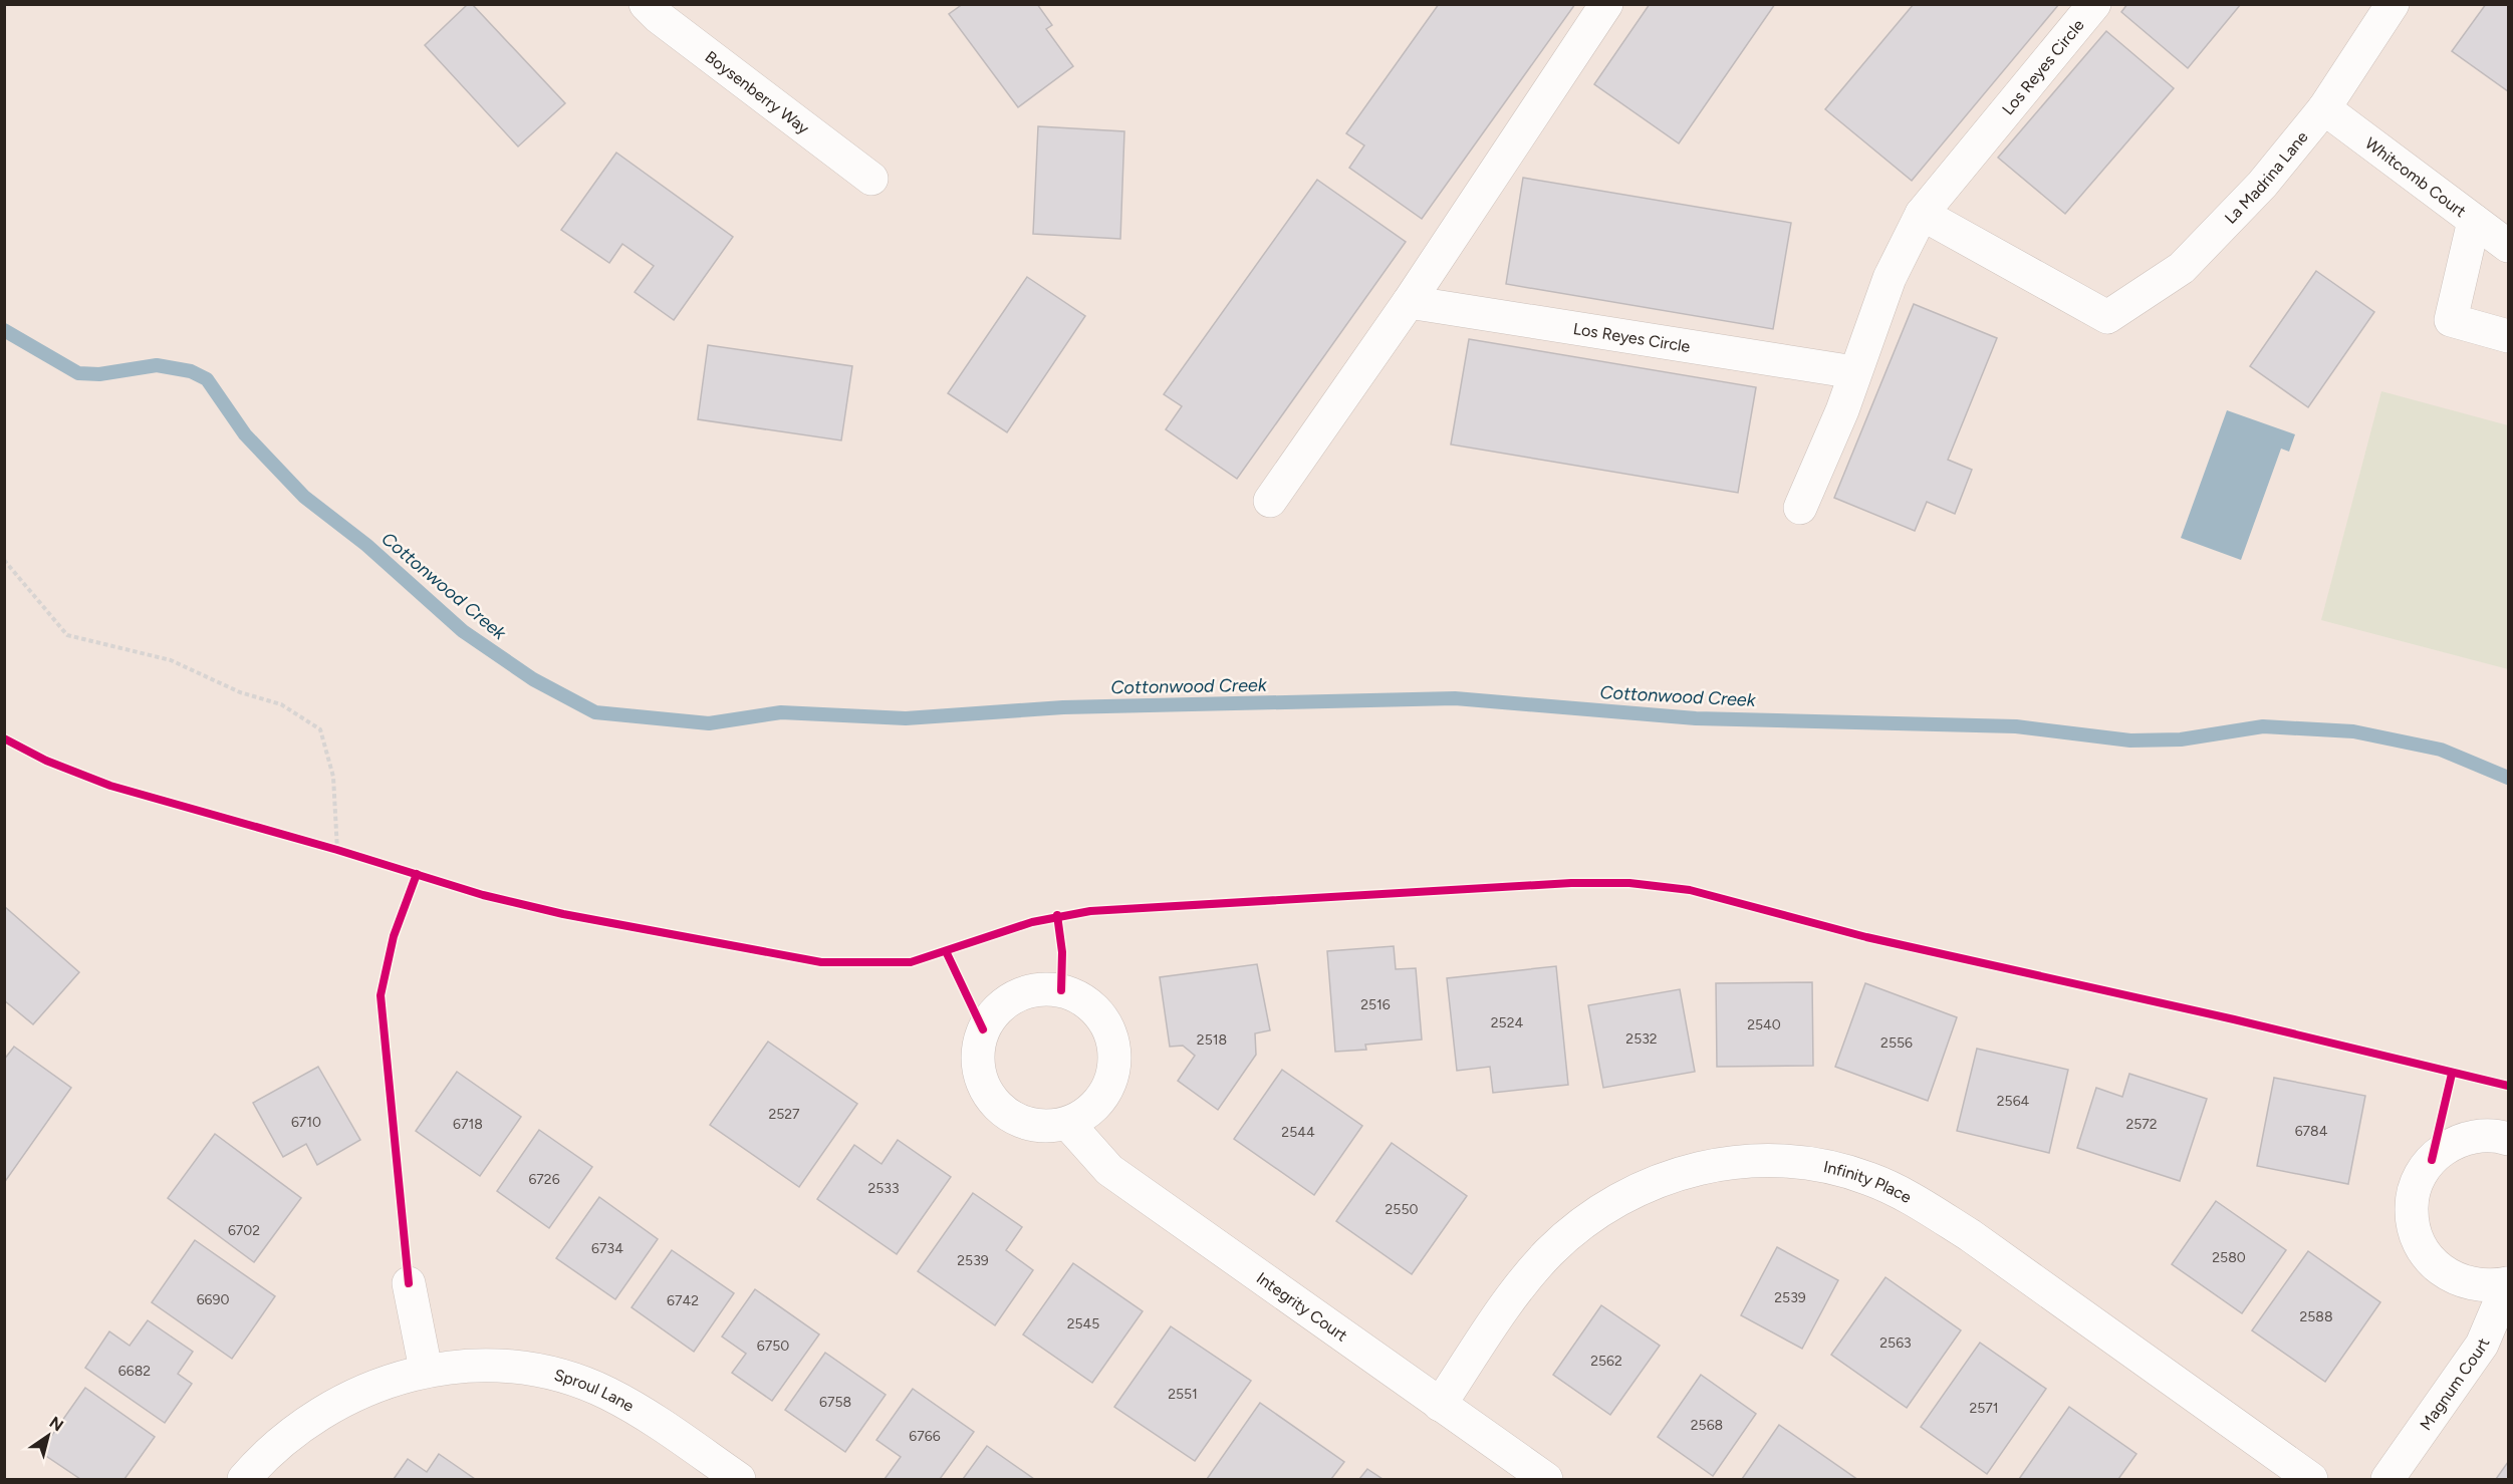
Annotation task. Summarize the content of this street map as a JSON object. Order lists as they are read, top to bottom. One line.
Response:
{"streets":{"street":["Los Reyes Circle","Boysenberry Way","La Madrina Lane","Whitcomb Court","Infinity Place","Integrity Court","Magnum Court","Sproul Lane"]},"crossings":[["Los Reyes Circle","La Madrina Lane"],["La Madrina Lane","Whitcomb Court"],["Infinity Place","Integrity Court"]],"water":["Cottonwood Creek"],"house_numbers":["2516","2524","2540","2532","2518","2556","2564","2527","6710","6718","2572","6784","2544","6726","2533","2550","6702","6734","2580","2539","2539","6690","6742","2588","2545","2563","6750","2562","6682","2551","6758","2571","2568","6766"],"north":"top right"}
